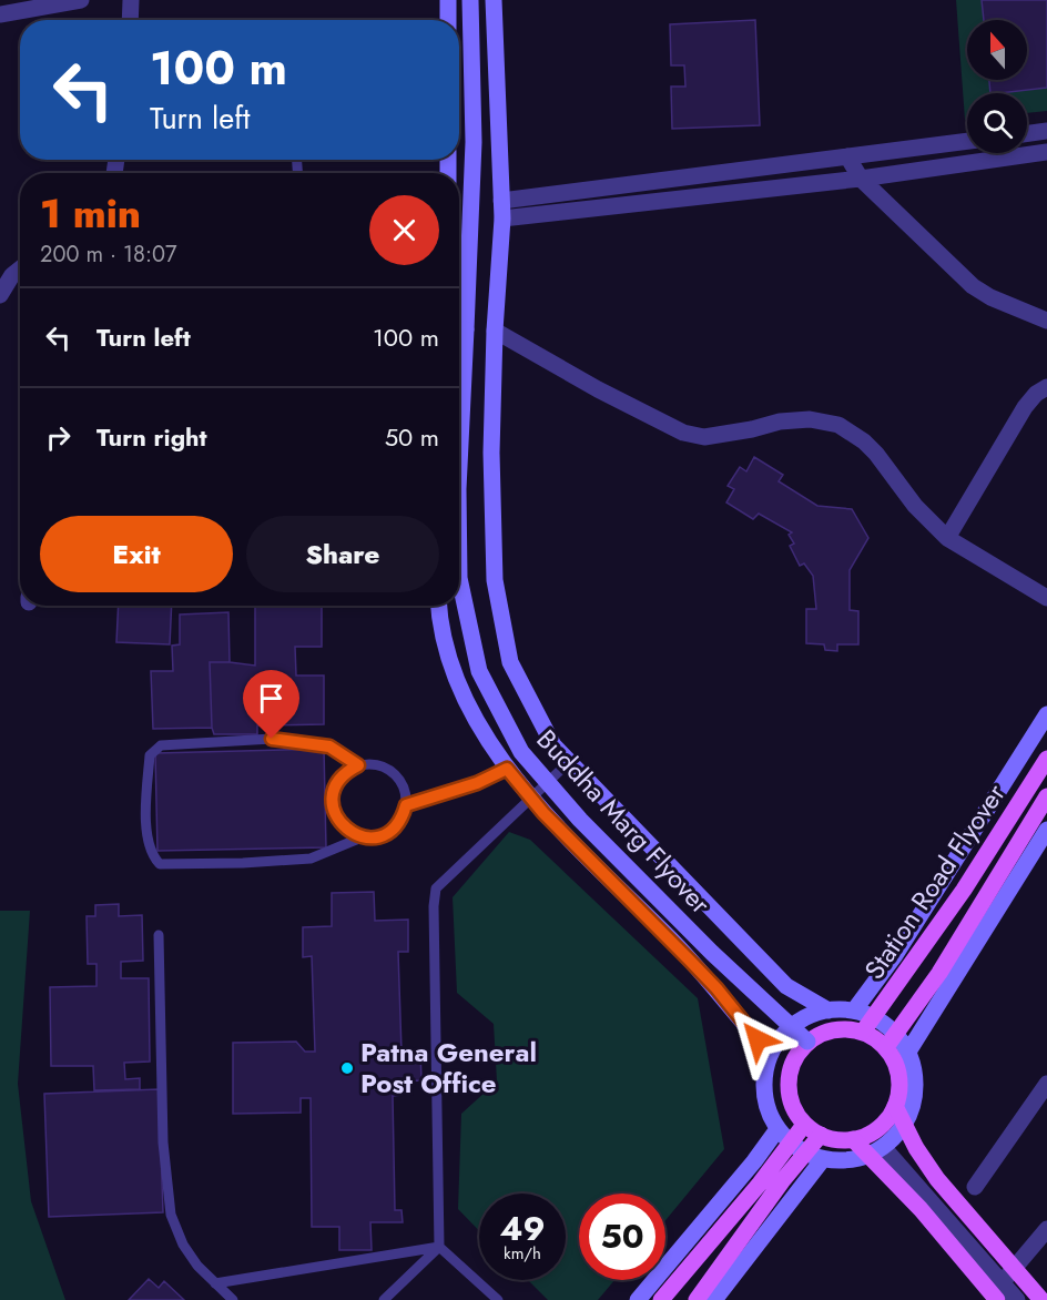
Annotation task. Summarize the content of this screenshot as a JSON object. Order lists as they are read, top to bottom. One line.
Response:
{"streets":{"main road":["Buddha Marg Flyover","Station Road Flyover"]},"crossings":[["Buddha Marg Flyover","Station Road Flyover"]],"places":["Patna General Post Office"],"north":"top","page":{"turn":["100 m","Turn left"],"heading":["1 min","200 m · 18:07"],"list":[{"name":"Turn left","value":"100 m"},{"name":"Turn right","value":"50 m"}],"buttons":["Exit","Share"],"speed":"49 km/h","limit":"50"}}
